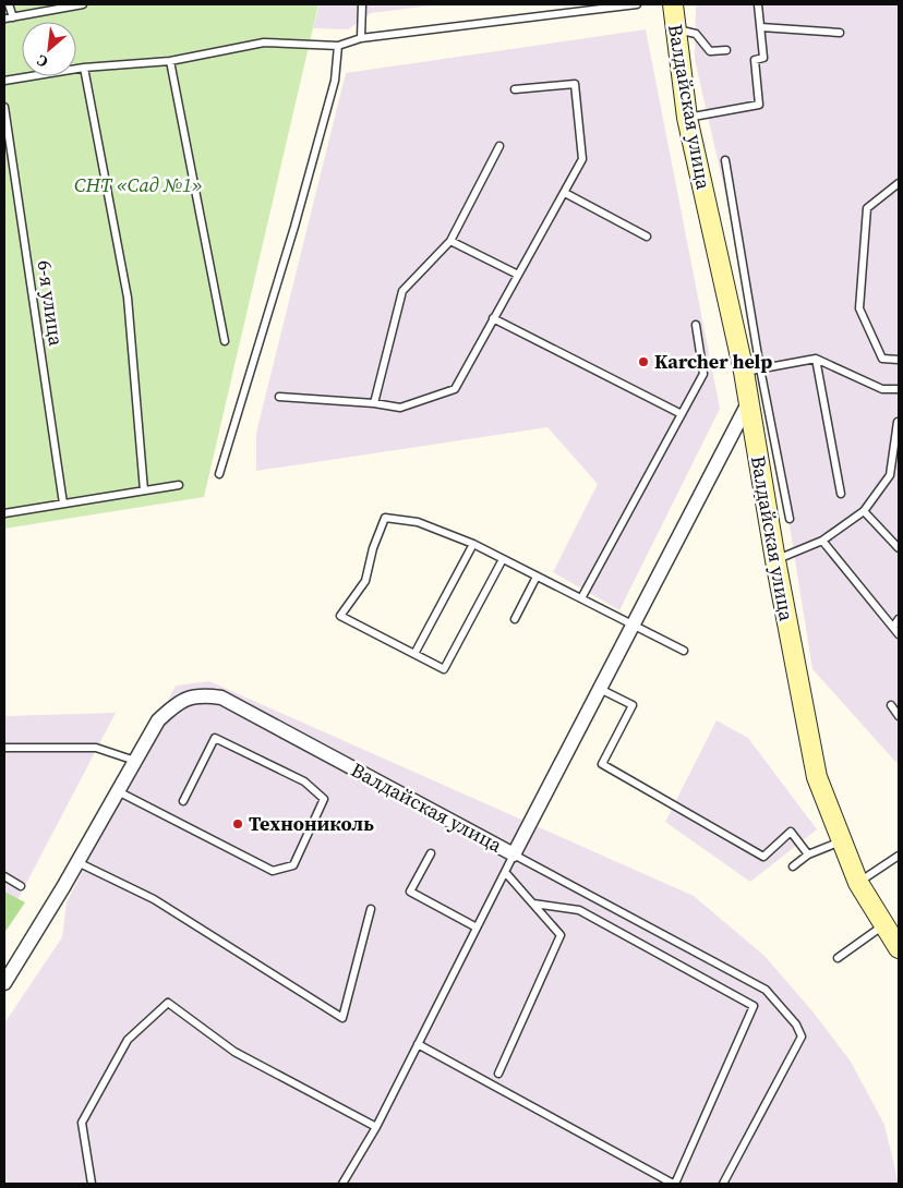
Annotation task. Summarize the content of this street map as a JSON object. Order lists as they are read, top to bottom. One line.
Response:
{"streets":{"street":["Валдайская улица"],"lane":["6-я улица"]},"parks":["СНТ «Сад №1»"],"places":["Karcher help","Технониколь"],"north":"bottom left"}
